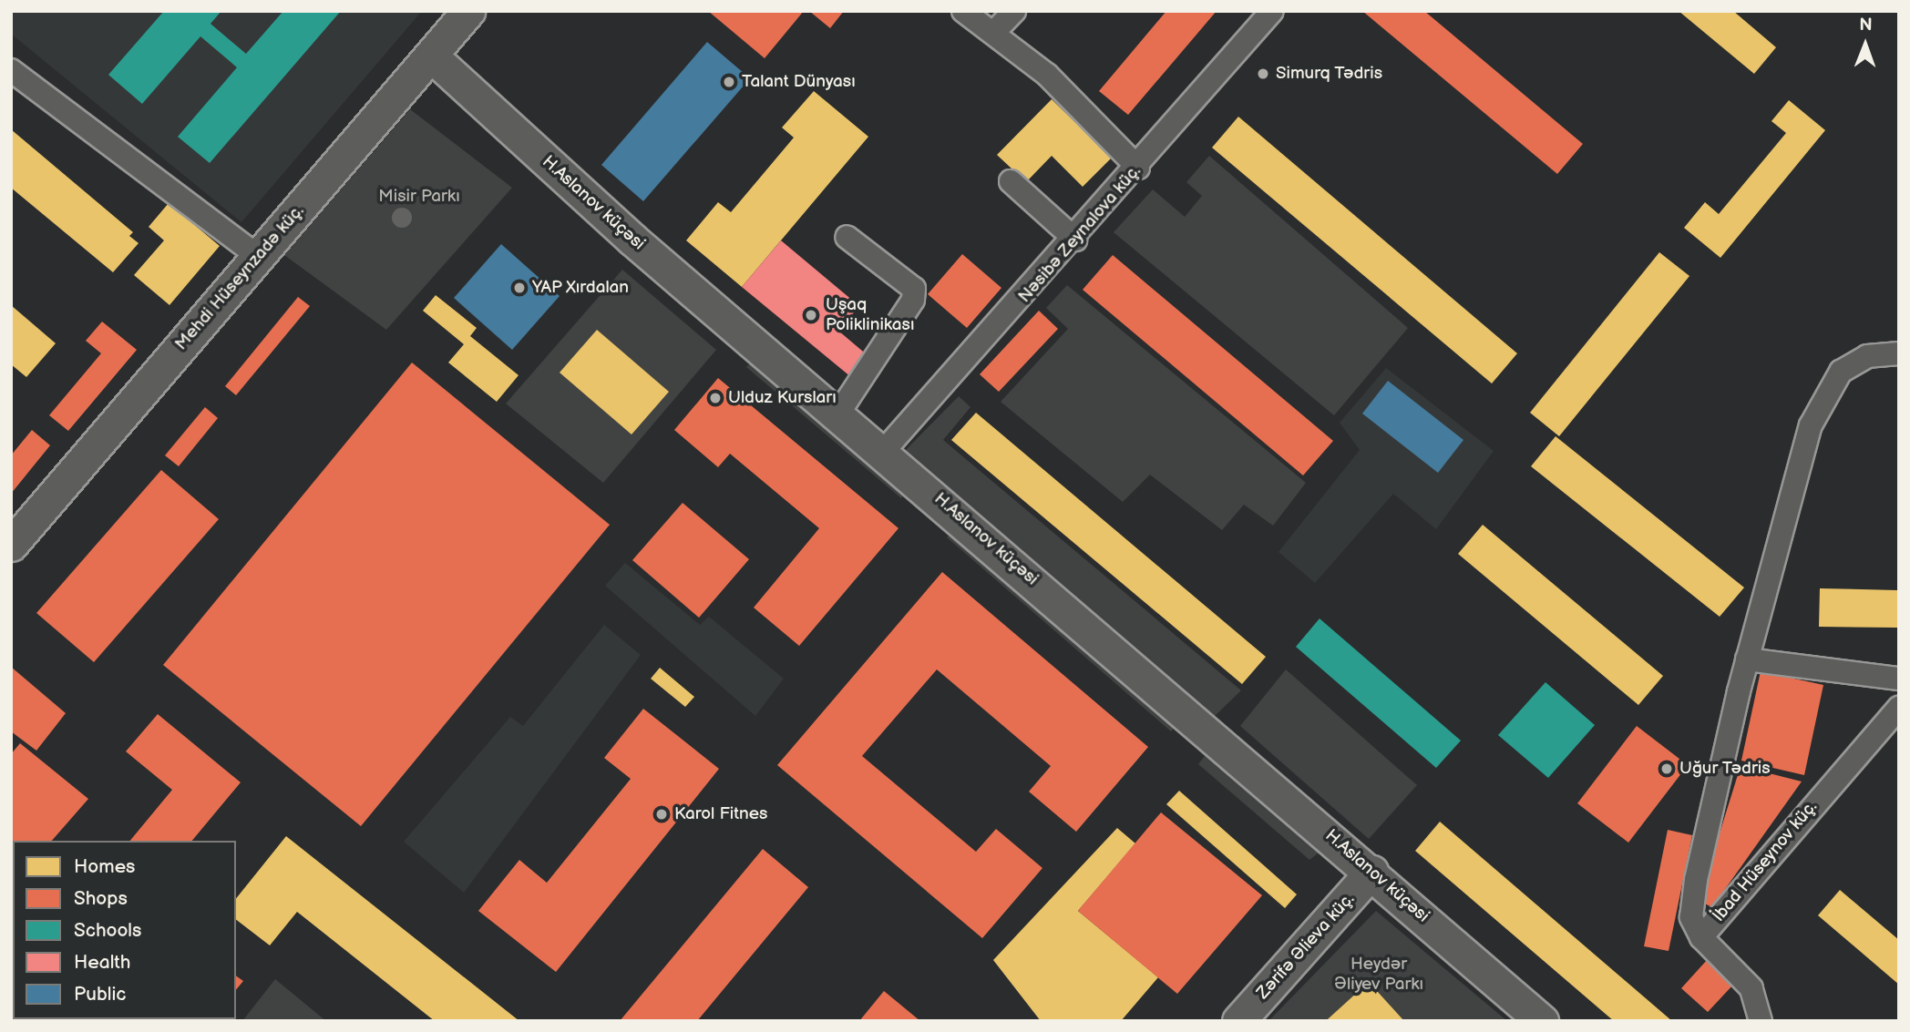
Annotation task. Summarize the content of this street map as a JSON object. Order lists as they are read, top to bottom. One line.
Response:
{"streets":{"street":["H.Aslanov küçəsi","Nəsibə Zeynalova küç.","Mehdi Hüseynzadə küç.","İbad Hüseynov küç.","Zərifə Əlieva küç."]},"crossings":[["H.Aslanov küçəsi","Nəsibə Zeynalova küç."],["H.Aslanov küçəsi","Mehdi Hüseynzadə küç."],["H.Aslanov küçəsi","Zərifə Əlieva küç."]],"parks":["Misir Parkı","Heydər Əliyev Parkı"],"places":["Simurq Tədris","Talant Dünyası","YAP Xırdalan","Uşaq Poliklinikası","Ulduz Kursları","Uğur Tədris","Karol Fitnes"],"legend":["Homes","Shops","Schools","Health","Public"],"north":"top"}
